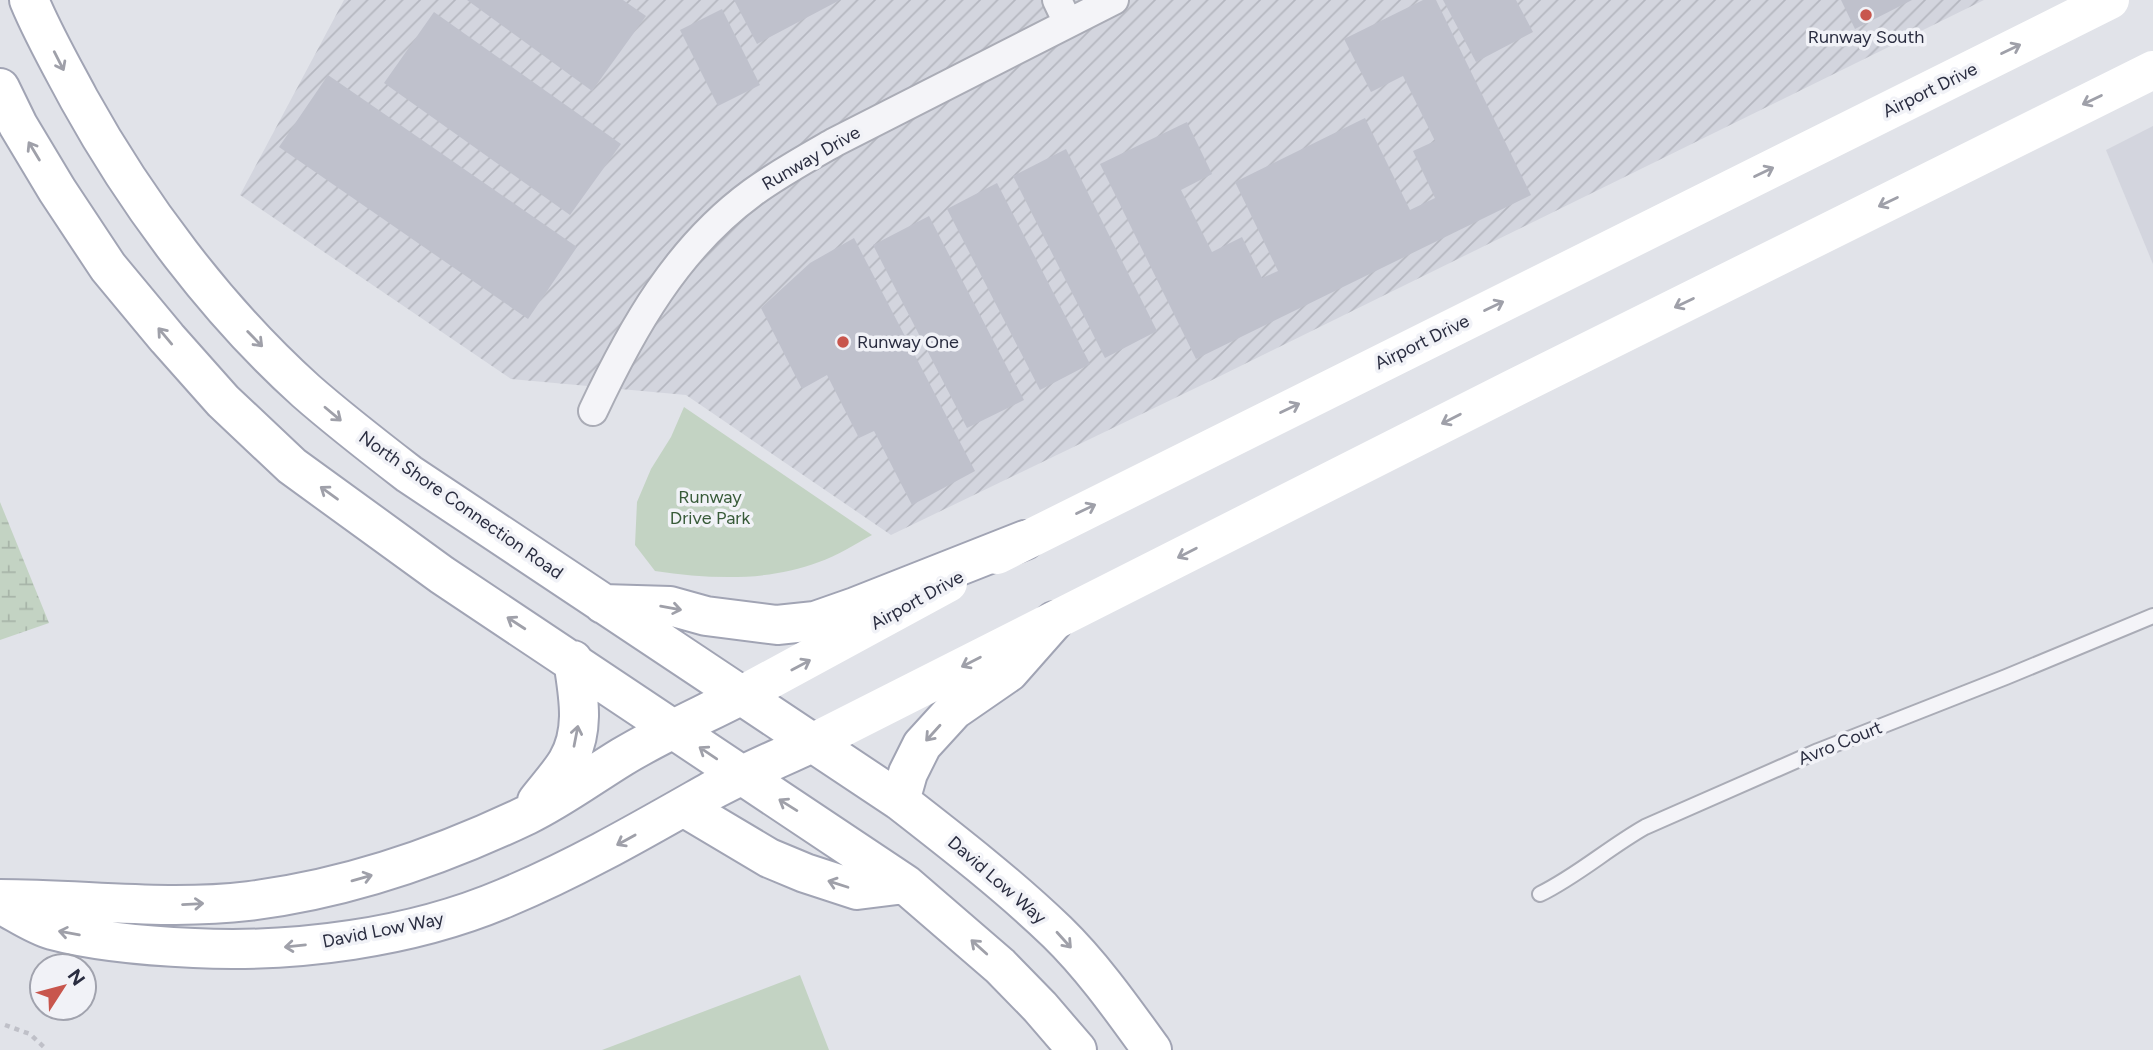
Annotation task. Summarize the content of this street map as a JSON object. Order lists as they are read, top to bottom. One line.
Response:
{"streets":{"main road":["Airport Drive","North Shore Connection Road","David Low Way"],"street":["Runway Drive"],"lane":["Avro Court"]},"crossings":[["Airport Drive","North Shore Connection Road"],["Airport Drive","David Low Way"],["North Shore Connection Road","David Low Way"]],"parks":["Runway Drive Park"],"places":["Runway South","Runway One"],"north":"top right"}
